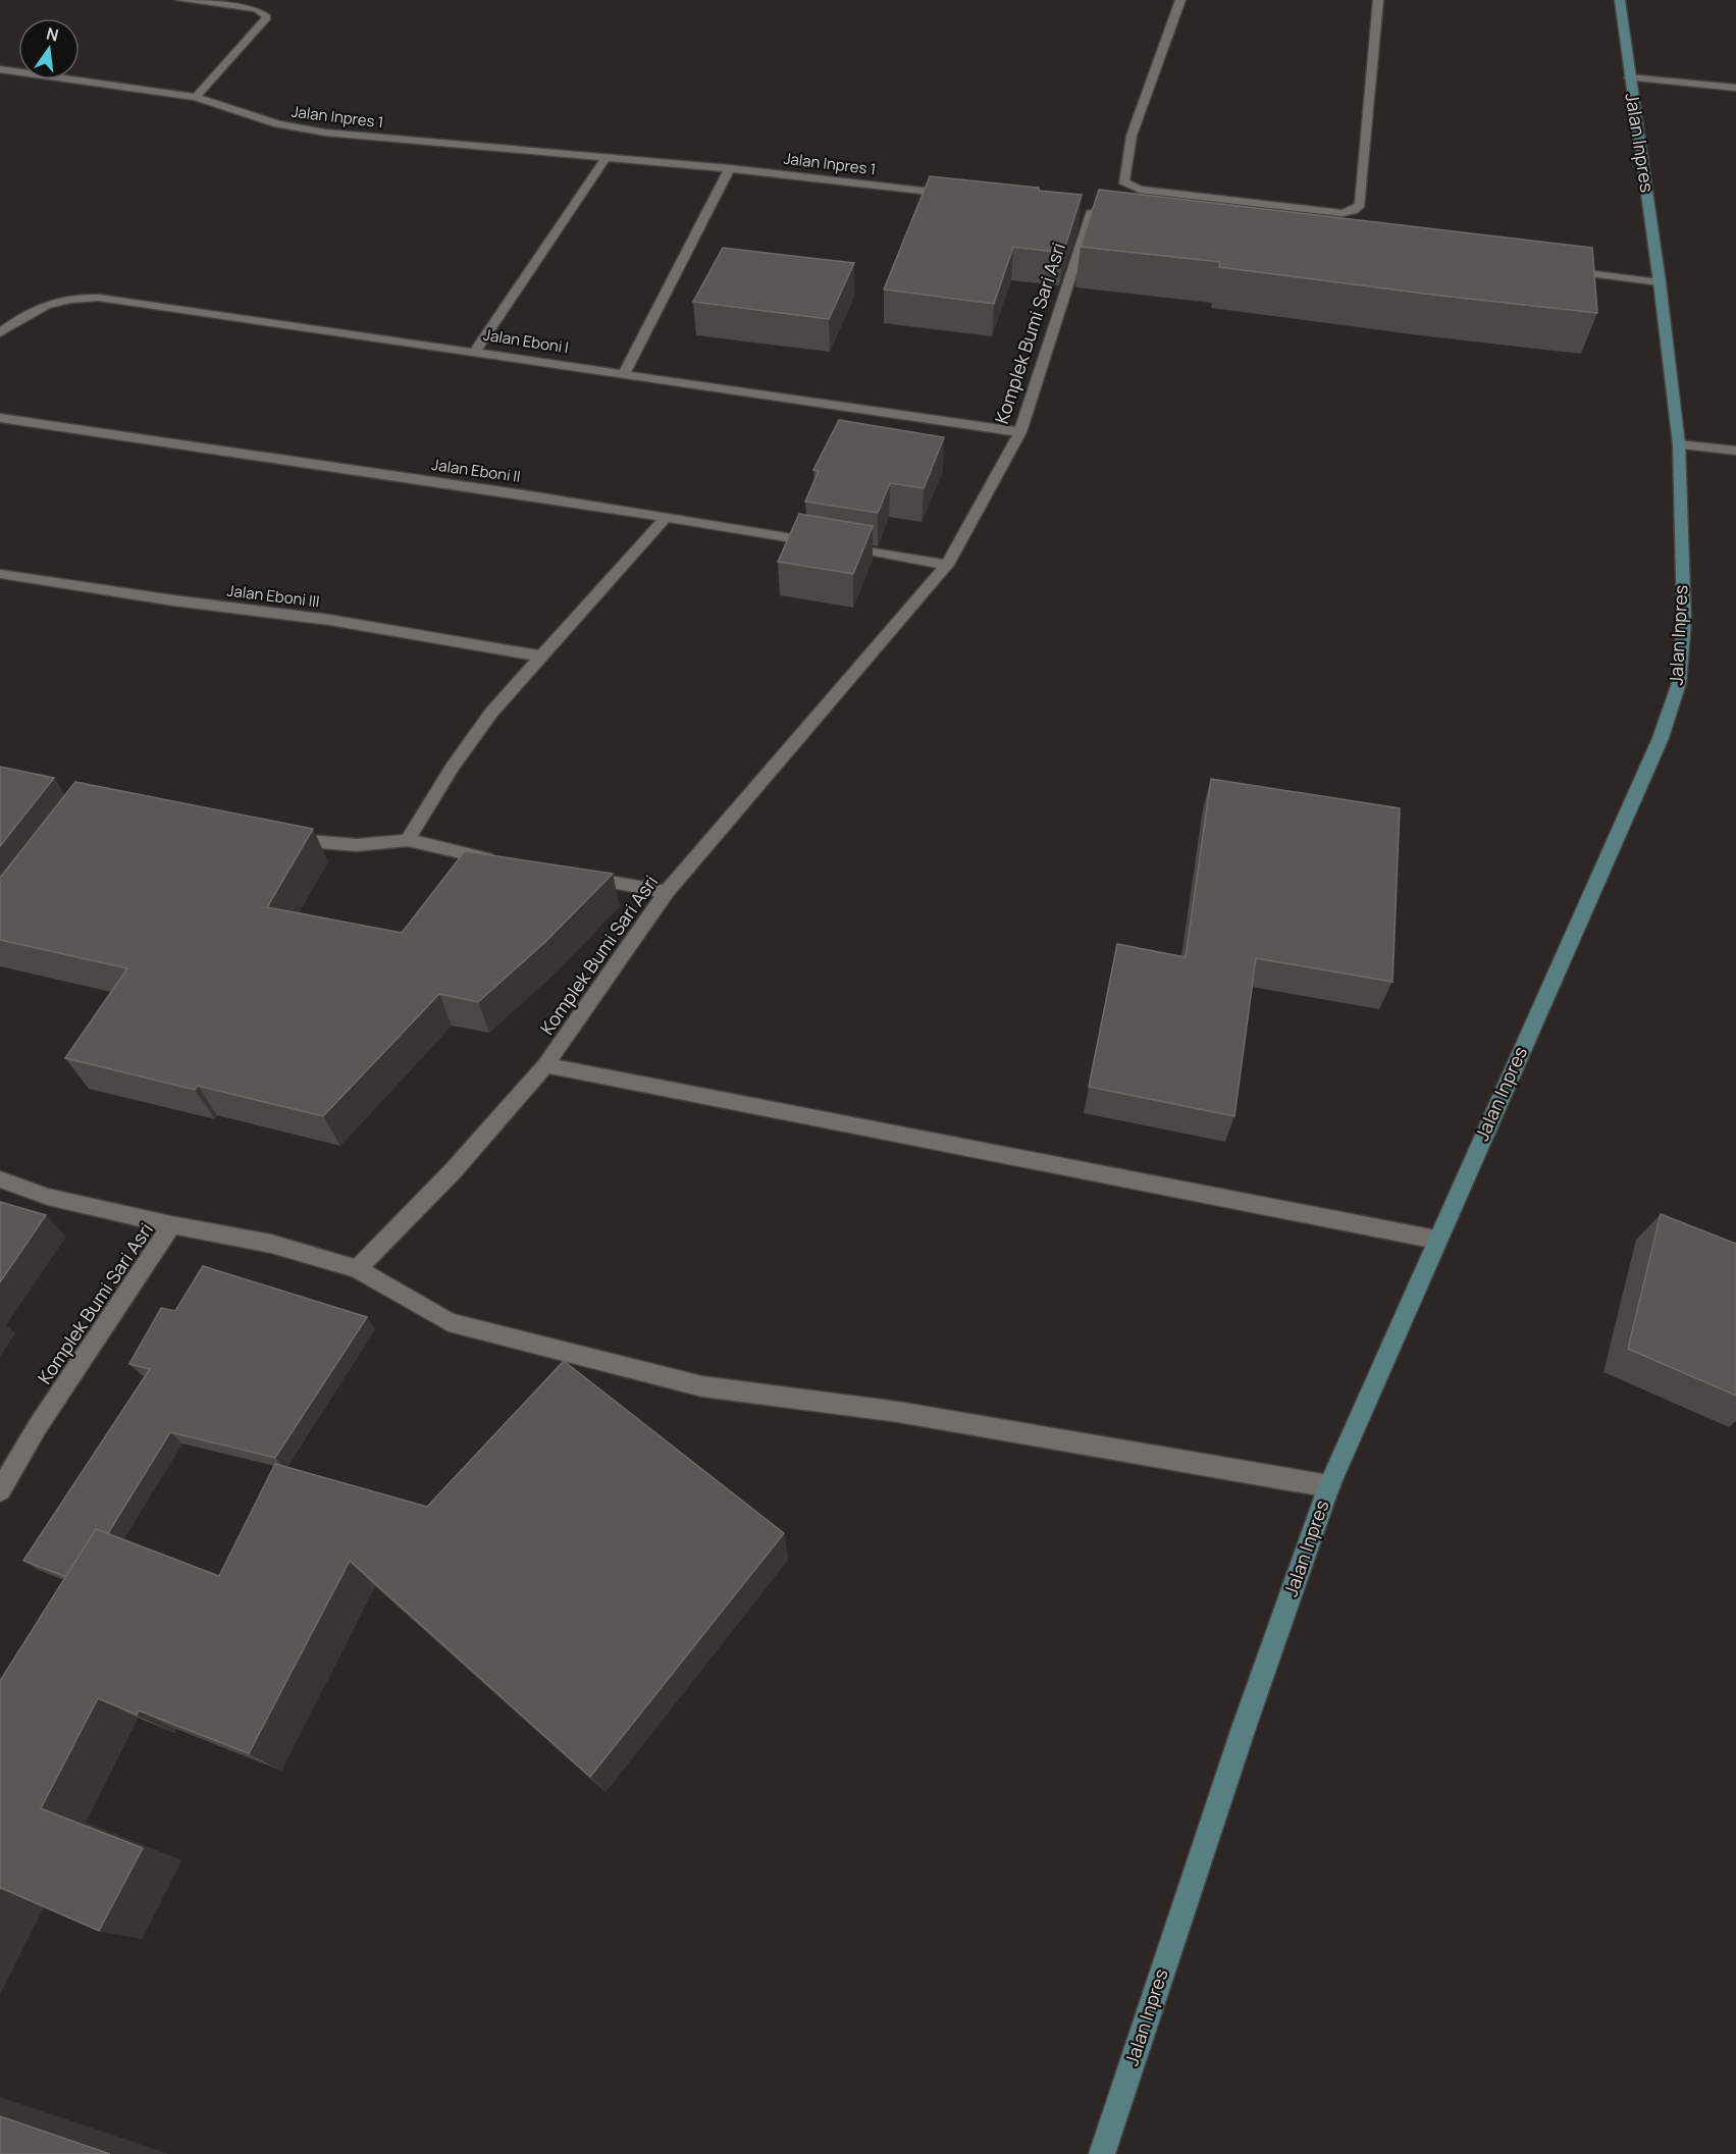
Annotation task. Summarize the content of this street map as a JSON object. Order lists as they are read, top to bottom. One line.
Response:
{"streets":{"main road":["Jalan Inpres"],"street":["Jalan Inpres 1","Komplek Bumi Sari Asri","Jalan Eboni I","Jalan Eboni II","Jalan Eboni III"]},"crossings":[["Komplek Bumi Sari Asri","Jalan Eboni I"],["Komplek Bumi Sari Asri","Jalan Eboni II"]],"north":"top"}
